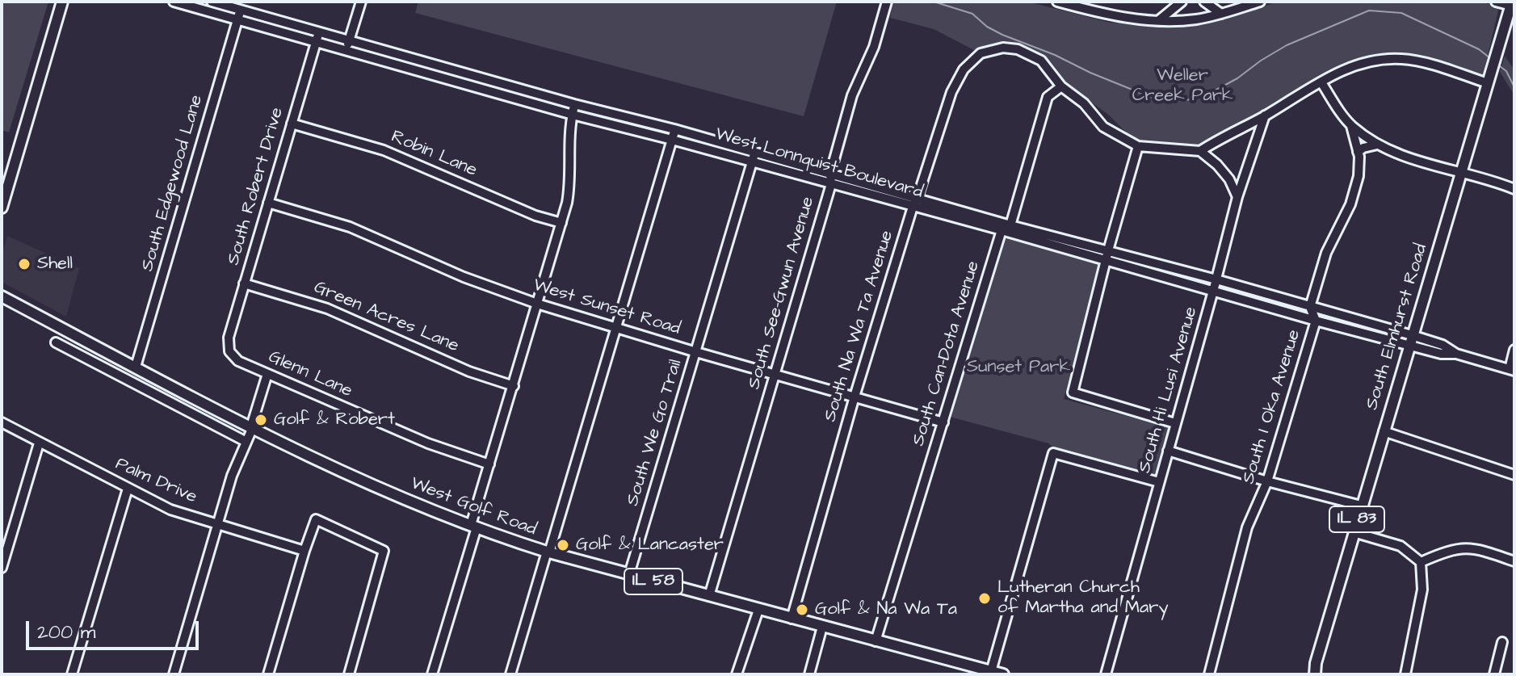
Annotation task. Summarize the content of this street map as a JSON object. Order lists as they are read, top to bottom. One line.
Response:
{"streets":{"main road":["South Elmhurst Road","West Golf Road","IL 83","IL 58"],"street":["Robin Lane","West Lonnquist Boulevard","South Edgewood Lane","South Robert Drive","South See-Gwun Avenue","West Sunset Road","Green Acres Lane","South Na Wa Ta Avenue","South Can-Dota Avenue","Glenn Lane","South Hi Lusi Avenue","South I Oka Avenue","South We Go Trail","Palm Drive"]},"crossings":[["Robin Lane","South Robert Drive"],["West Lonnquist Boulevard","South Edgewood Lane"],["West Lonnquist Boulevard","South Robert Drive"],["West Lonnquist Boulevard","South See-Gwun Avenue"],["West Lonnquist Boulevard","South Na Wa Ta Avenue"],["West Lonnquist Boulevard","South Elmhurst Road"],["West Lonnquist Boulevard","South Can-Dota Avenue"],["West Lonnquist Boulevard","South Hi Lusi Avenue"],["West Lonnquist Boulevard","South I Oka Avenue"],["West Lonnquist Boulevard","South We Go Trail"],["South Edgewood Lane","West Golf Road"],["South Robert Drive","West Sunset Road"],["South Robert Drive","Green Acres Lane"],["South Robert Drive","Glenn Lane"],["South See-Gwun Avenue","West Sunset Road"],["South See-Gwun Avenue","West Golf Road"],["West Sunset Road","South Na Wa Ta Avenue"],["West Sunset Road","South Can-Dota Avenue"],["West Sunset Road","South We Go Trail"],["South Na Wa Ta Avenue","West Golf Road"],["South Can-Dota Avenue","West Golf Road"],["South We Go Trail","West Golf Road"]],"parks":["Weller Creek Park","Sunset Park"],"places":["Shell","Golf & Robert","Golf & Lancaster","Lutheran Church of Martha and Mary","Golf & Na Wa Ta"],"scale_bar":"200 m"}
